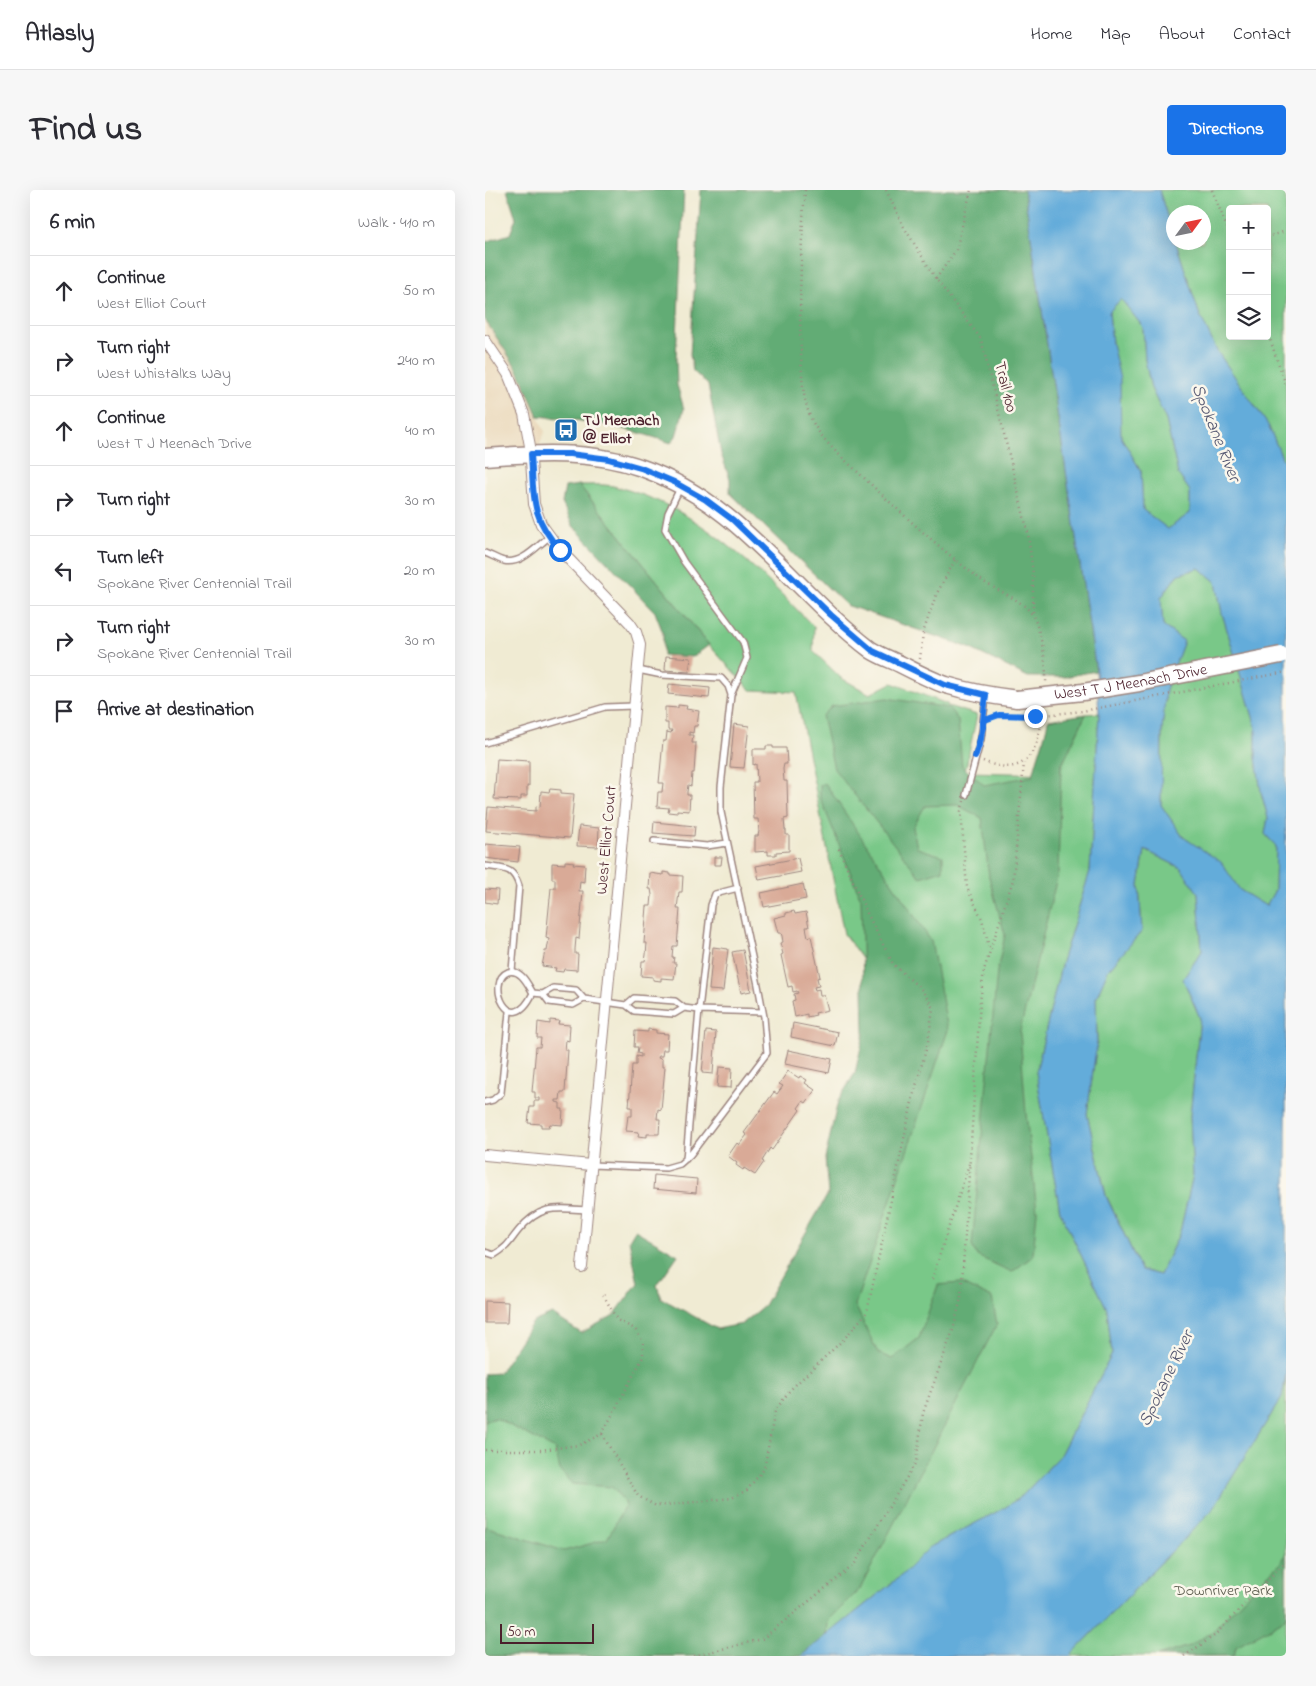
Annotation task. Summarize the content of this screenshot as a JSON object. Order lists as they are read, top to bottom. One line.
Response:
{"streets":{"main road":["West T J Meenach Drive"],"street":["West Elliot Court"],"path":["Trail 100"]},"crossings":[["West T J Meenach Drive","West Elliot Court"]],"water":["Spokane River"],"parks":["Downriver Park"],"places":{"bus stop":["TJ Meenach @ Elliot"]},"scale_bar":"50 m","north":"top right","page":{"header":"Atlasly","nav":["Home","Map","About","Contact"],"title":"Find us","buttons":"Directions","heading":["6 min","Walk · 410 m"],"map_buttons":["+","−"],"list":[["Continue","West Elliot Court","50 m"],["Turn right","West Whistalks Way","240 m"],["Continue","West T J Meenach Drive","40 m"],["Turn right","30 m"],["Turn left","Spokane River Centennial Trail","20 m"],["Turn right","Spokane River Centennial Trail","30 m"],"Arrive at destination"],"scale":"50 m"}}
